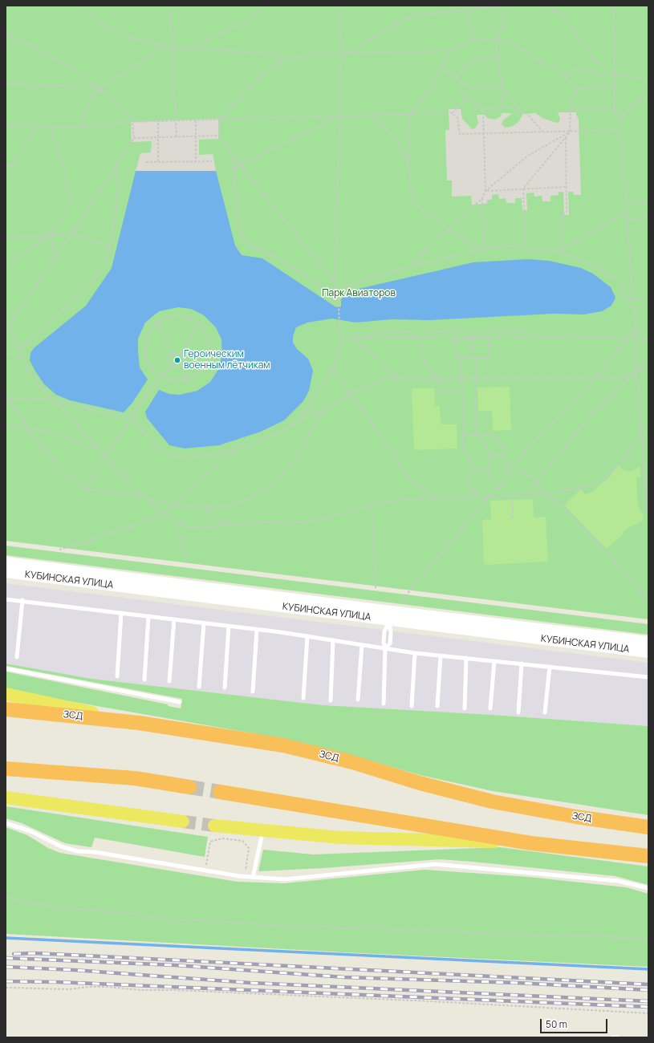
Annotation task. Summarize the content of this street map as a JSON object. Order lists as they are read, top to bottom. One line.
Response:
{"streets":{"highway":["ЗСД"],"main road":["КУБИНСКАЯ УЛИЦА"]},"parks":["Парк Авиаторов"],"places":["Героическим военным лётчикам"],"scale_bar":"50 m"}
